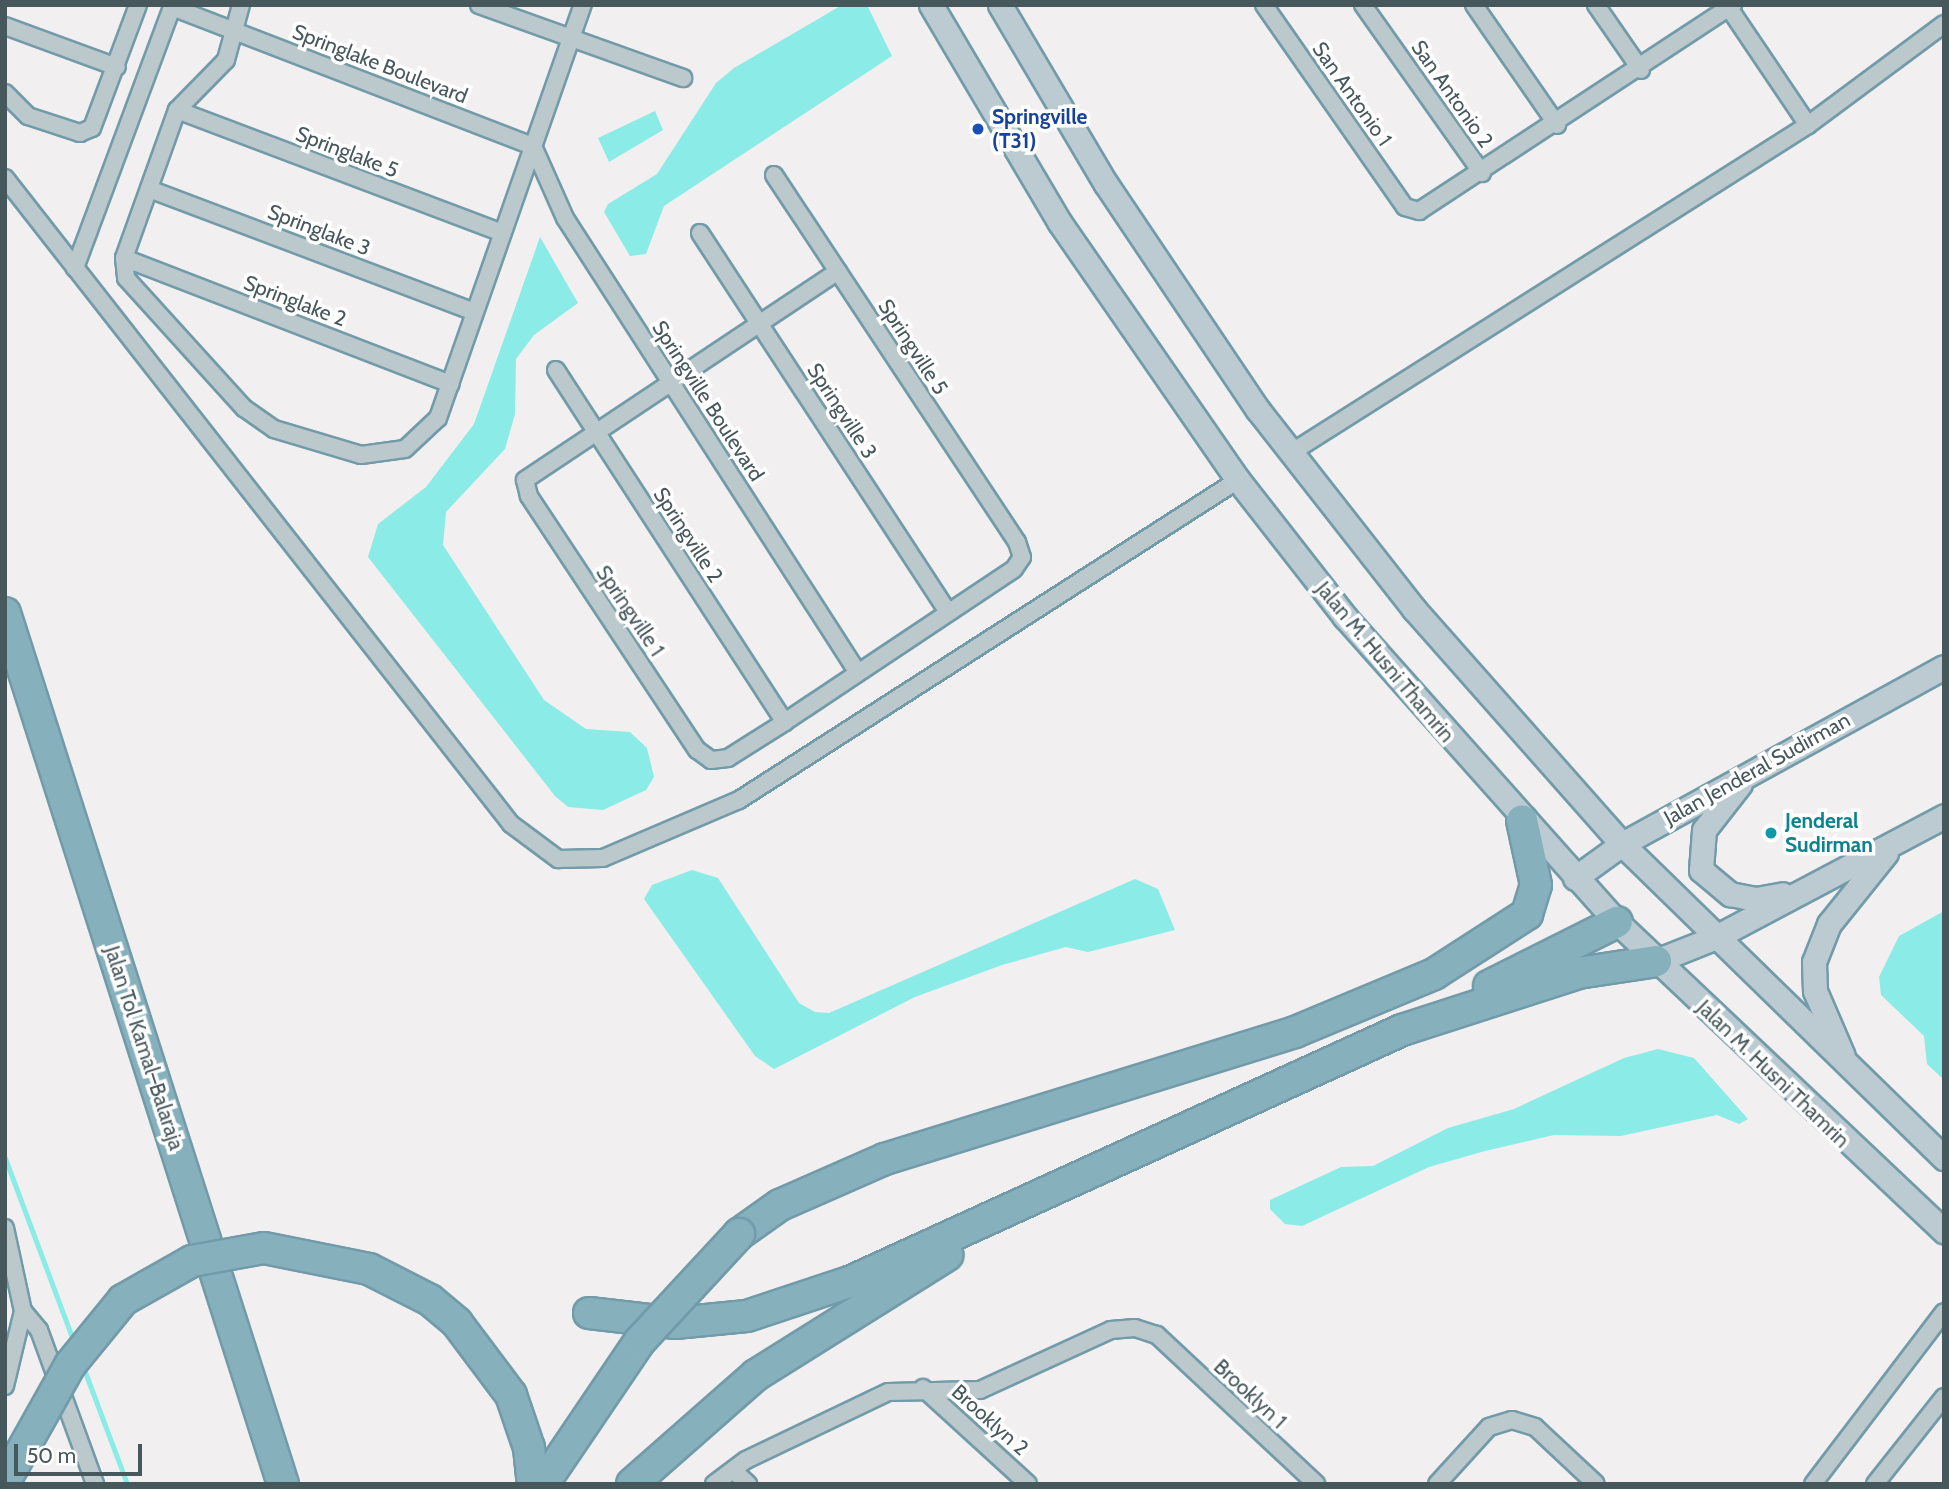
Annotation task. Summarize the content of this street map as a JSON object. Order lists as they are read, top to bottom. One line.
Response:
{"streets":{"highway":["Jalan Tol Kamal–Balaraja"],"main road":["Jalan M. Husni Thamrin","Jalan Jenderal Sudirman"],"street":["Springlake Boulevard","San Antonio 1","San Antonio 2","Springlake 5","Springlake 3","Springlake 2","Springville 5","Springville Boulevard","Springville 3","Springville 2","Springville 1","Brooklyn 1","Brooklyn 2"]},"crossings":[["Springlake Boulevard","Springville Boulevard"],["San Antonio 1","San Antonio 2"],["Springville 5","Springville 3"],["Springville 2","Springville 1"],["Jalan M. Husni Thamrin","Jalan Jenderal Sudirman"],["Brooklyn 1","Brooklyn 2"]],"places":["Springville (T31)","Jenderal Sudirman"],"scale_bar":"50 m"}
